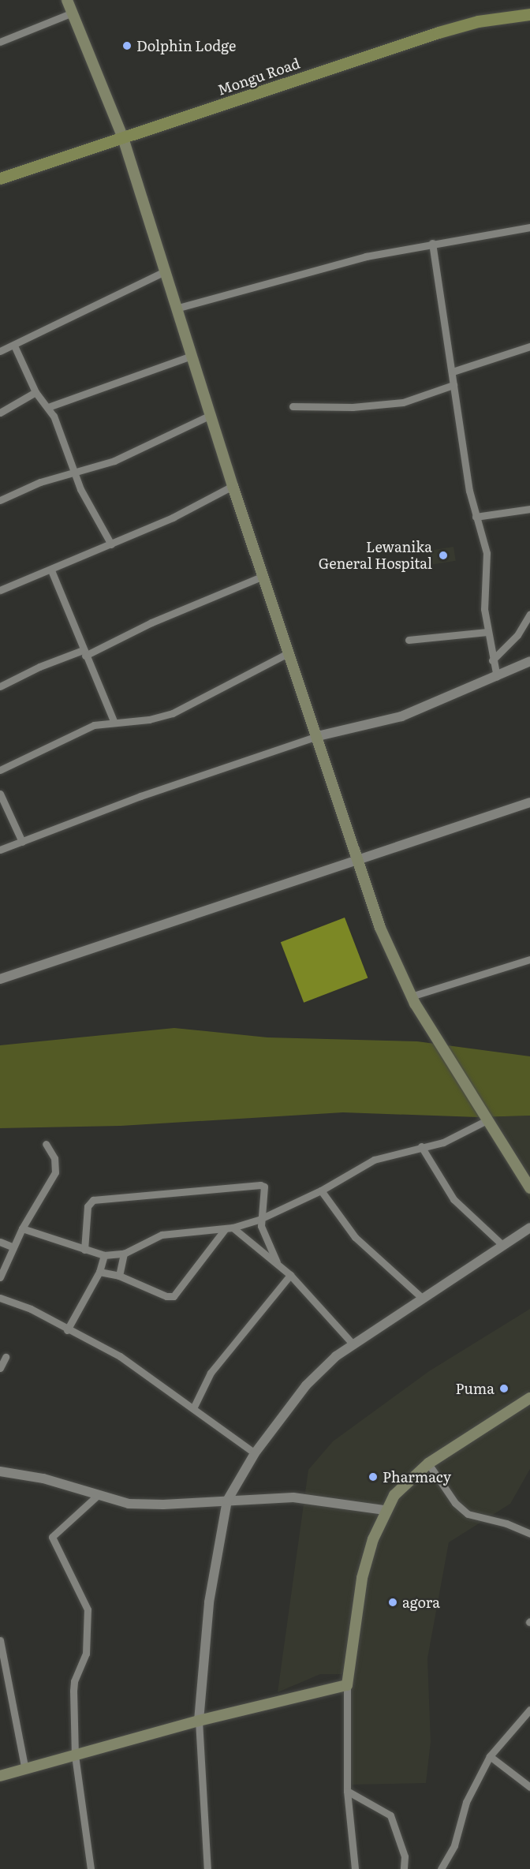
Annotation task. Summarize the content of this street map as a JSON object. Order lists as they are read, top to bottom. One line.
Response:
{"streets":{"main road":["Mongu Road"]},"places":["Dolphin Lodge","Lewanika General Hospital","Puma","Pharmacy","agora"]}
